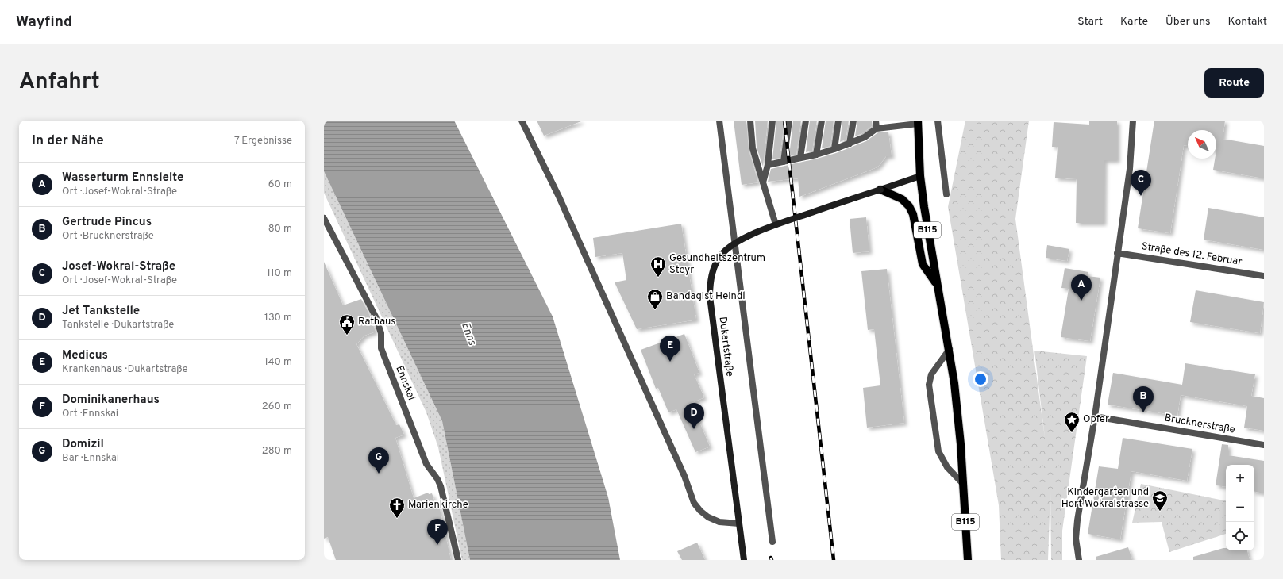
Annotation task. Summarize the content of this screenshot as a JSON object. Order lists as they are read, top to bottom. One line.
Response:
{"streets":{"main road":["B115","Dukartstraße"],"street":["Straße des 12. Februar","Ennskai","Brucknerstraße"]},"crossings":[["B115","Dukartstraße"]],"water":["Enns"],"places":{"hospital":["Gesundheitszentrum Steyr"],"shop":["Bandagist Heindl"],"public building":["Rathaus"],"place":["Opfer"],"school or university":["Kindergarten und Hort Wokralstrasse"],"church":["Marienkirche"]},"north":"top left","page":{"header":"Wayfind","nav":["Start","Karte","Über uns","Kontakt"],"title":"Anfahrt","buttons":"Route","heading":["In der Nähe","7 Ergebnisse"],"list":[{"mark":"A","name":"Wasserturm Ennsleite","note":"Ort · Josef-Wokral-Straße","value":"60 m"},{"mark":"B","name":"Gertrude Pincus","note":"Ort · Brucknerstraße","value":"80 m"},{"mark":"C","name":"Josef-Wokral-Straße","note":"Ort · Josef-Wokral-Straße","value":"110 m"},{"mark":"D","name":"Jet Tankstelle","note":"Tankstelle · Dukartstraße","value":"130 m"},{"mark":"E","name":"Medicus","note":"Krankenhaus · Dukartstraße","value":"140 m"},{"mark":"F","name":"Dominikanerhaus","note":"Ort · Ennskai","value":"260 m"},{"mark":"G","name":"Domizil","note":"Bar · Ennskai","value":"280 m"}],"pins":["C","A","E","B","D","G","F"],"map_buttons":["+","−"]}}
